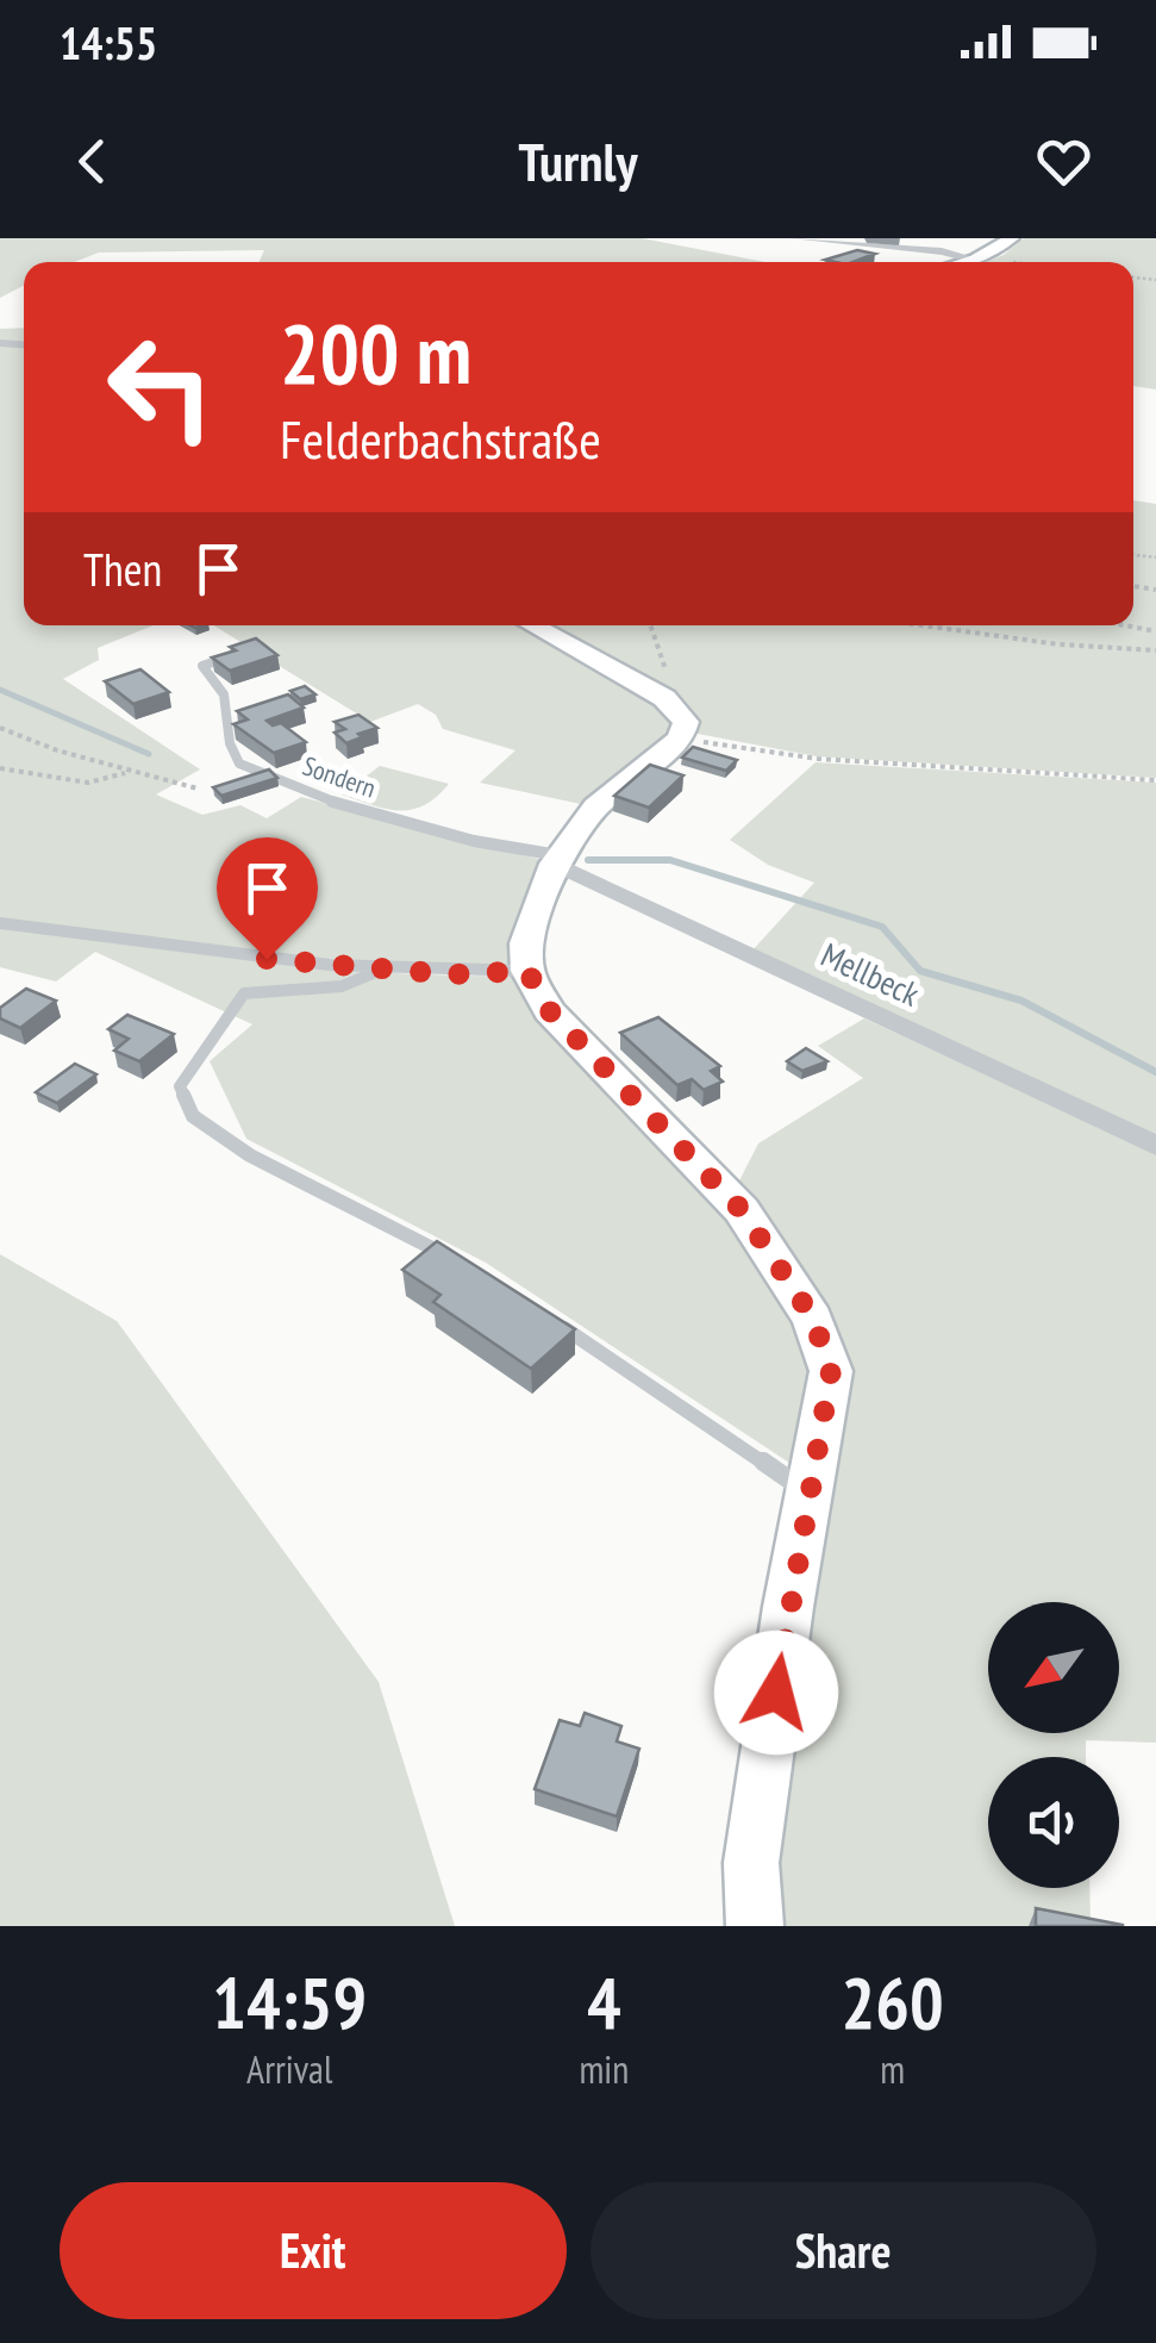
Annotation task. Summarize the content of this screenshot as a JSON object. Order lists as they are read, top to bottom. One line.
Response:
{"streets":{"street":["Mellbeck"],"lane":["Sondern"]},"crossings":[["Sondern","Mellbeck"]],"north":"bottom left","page":{"status":"14:55","header":"Turnly","turn":["200 m","Felderbachstraße"],"then":"Then","eta":["14:59","Arrival","4","min","260","m"],"buttons":["Exit","Share"]}}
